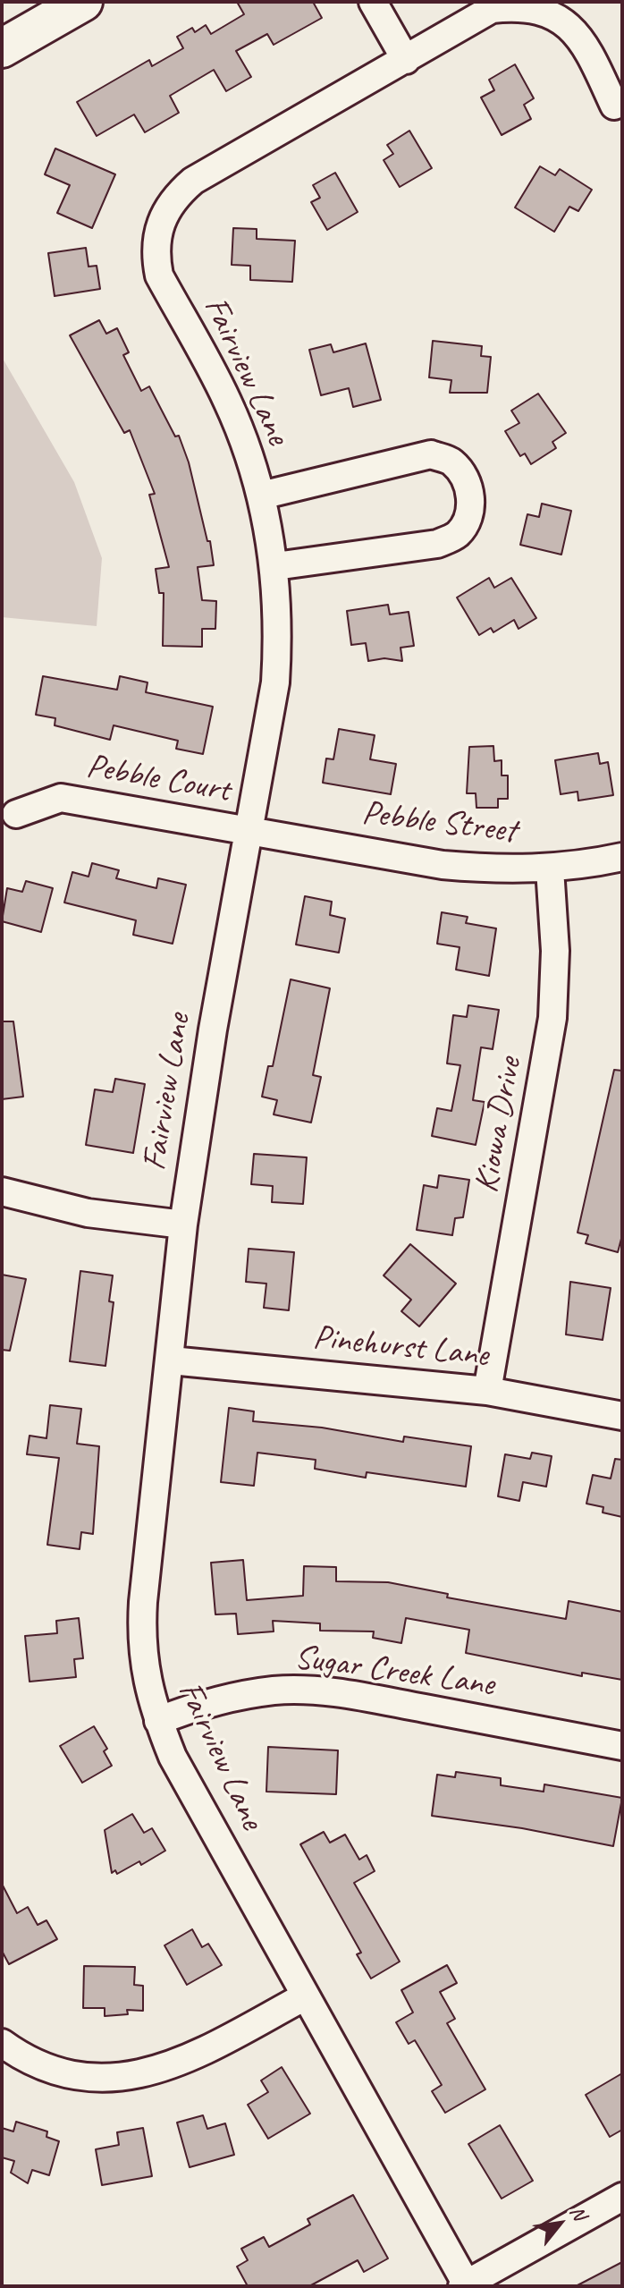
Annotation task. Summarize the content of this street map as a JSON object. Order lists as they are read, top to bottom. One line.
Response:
{"streets":{"street":["Fairview Lane","Pebble Court","Pebble Street","Kiowa Drive","Pinehurst Lane","Sugar Creek Lane"]},"crossings":[["Fairview Lane","Pebble Court"],["Fairview Lane","Pebble Street"],["Fairview Lane","Pinehurst Lane"],["Fairview Lane","Sugar Creek Lane"],["Pebble Court","Pebble Street"],["Pebble Street","Kiowa Drive"],["Kiowa Drive","Pinehurst Lane"]],"north":"top right"}
